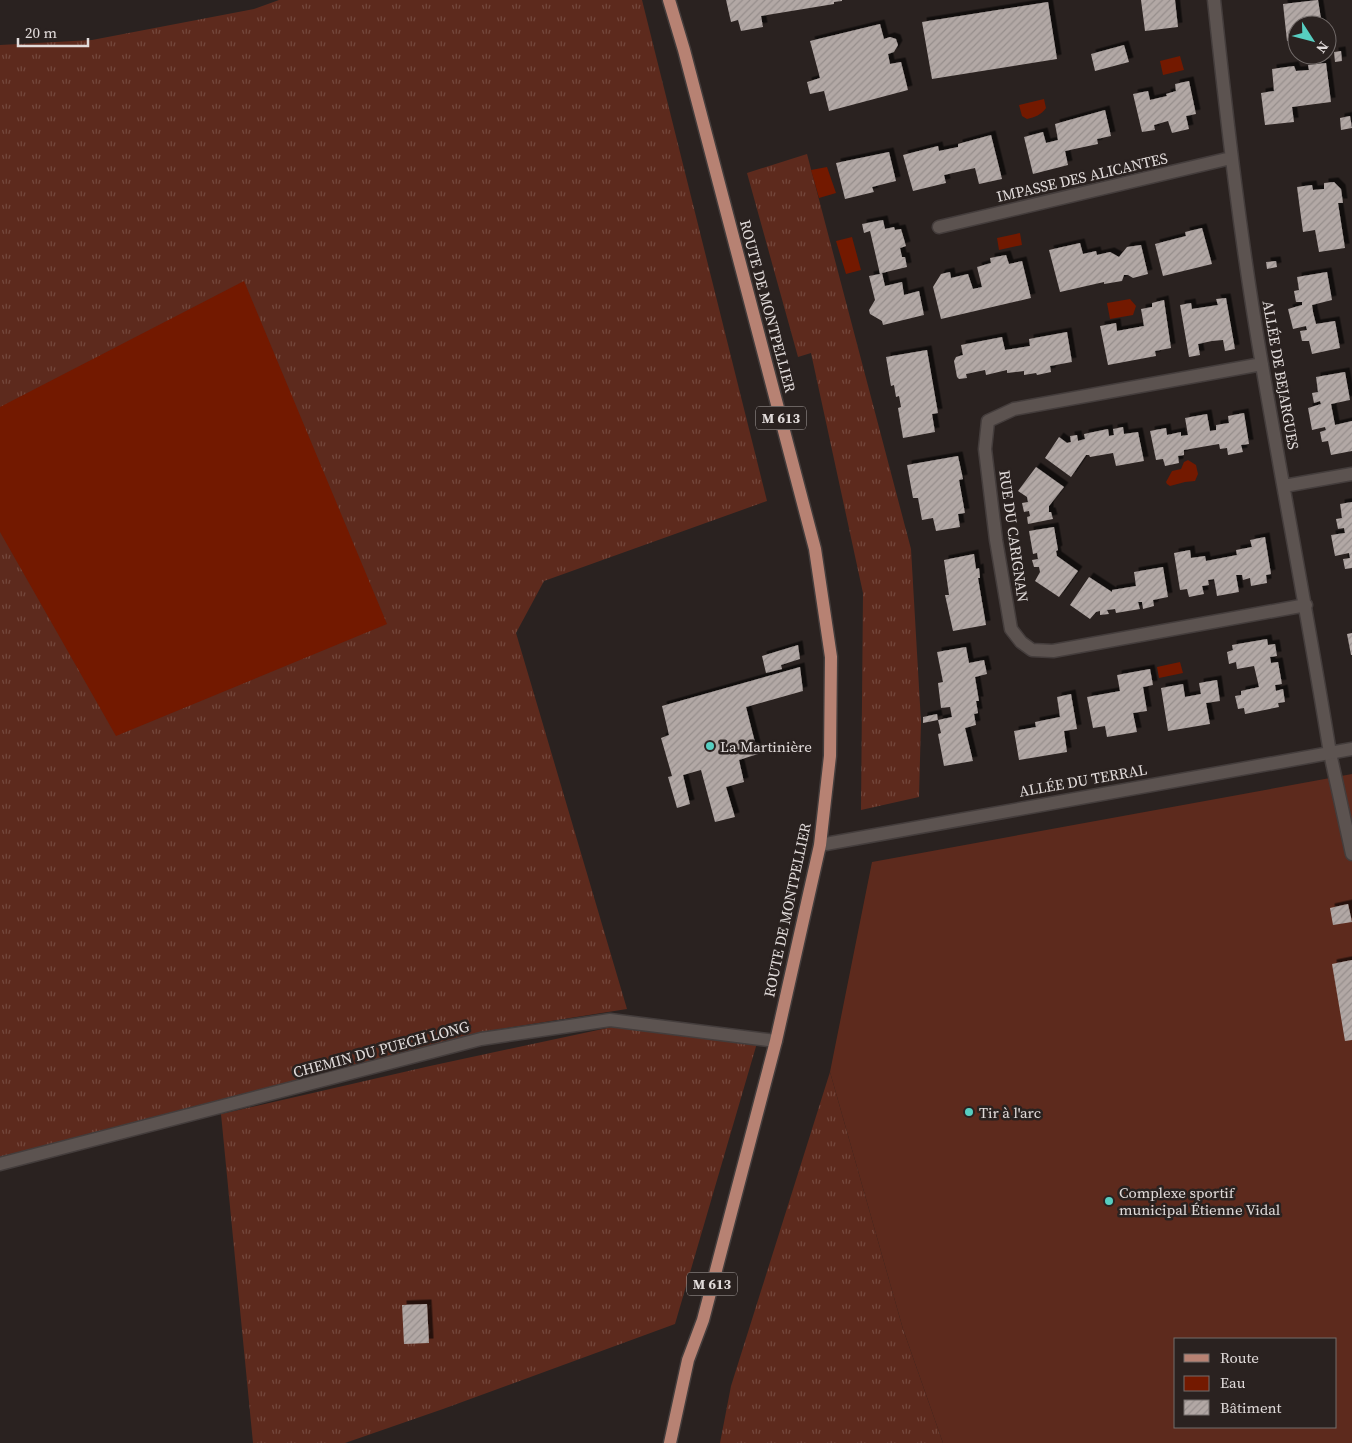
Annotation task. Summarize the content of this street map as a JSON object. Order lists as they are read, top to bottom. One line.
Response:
{"streets":{"main road":["ROUTE DE MONTPELLIER","M 613"],"street":["IMPASSE DES ALICANTES","ALLÉE DE BEJARGUES","RUE DU CARIGNAN","ALLÉE DU TERRAL","CHEMIN DU PUECH LONG"]},"crossings":[["IMPASSE DES ALICANTES","ALLÉE DE BEJARGUES"],["ROUTE DE MONTPELLIER","ALLÉE DU TERRAL"],["ROUTE DE MONTPELLIER","CHEMIN DU PUECH LONG"],["ALLÉE DE BEJARGUES","RUE DU CARIGNAN"],["ALLÉE DE BEJARGUES","ALLÉE DU TERRAL"]],"places":["La Martinière","Tir à l'arc","Complexe sportif municipal Étienne Vidal"],"legend":["Route","Eau","Bâtiment"],"scale_bar":"20 m","north":"bottom right"}
